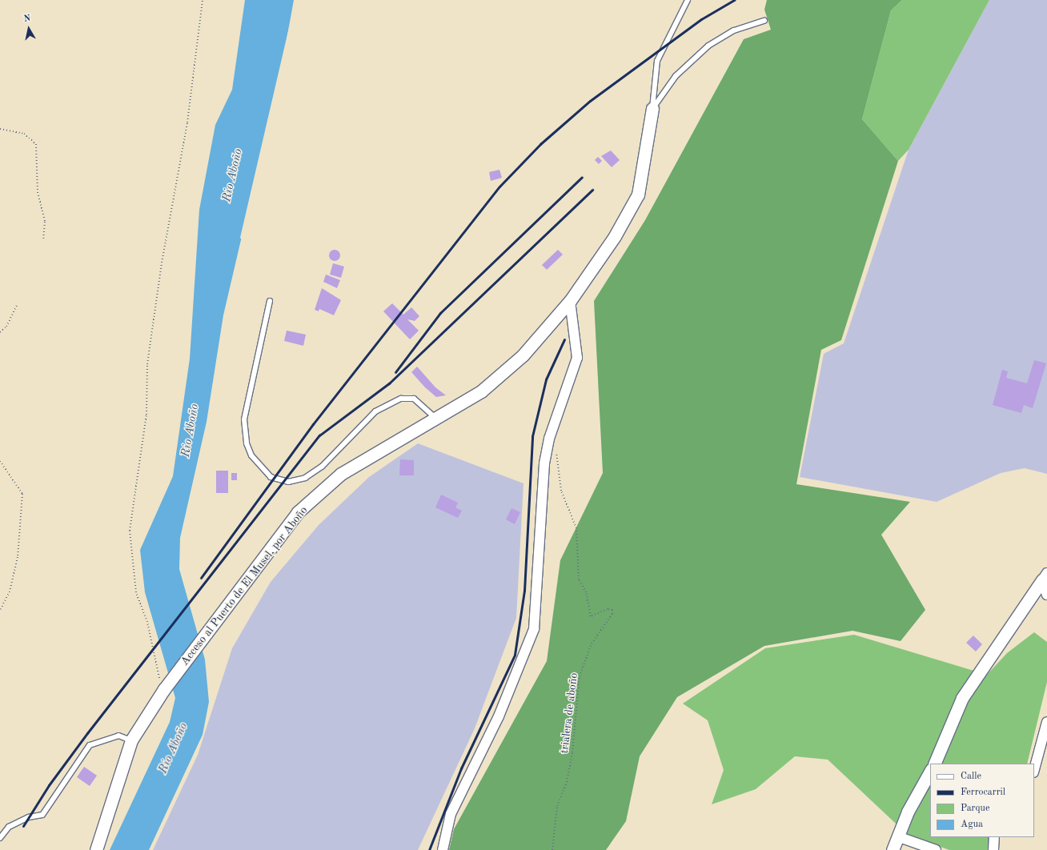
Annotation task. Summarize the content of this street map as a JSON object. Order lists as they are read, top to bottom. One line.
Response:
{"streets":{"street":["Acceso al Puerto de El Musel, por Aboño"],"path":["trialera de aboño"]},"water":["Rio Aboño"],"legend":["Calle","Ferrocarril","Parque","Agua"],"north":"top"}
